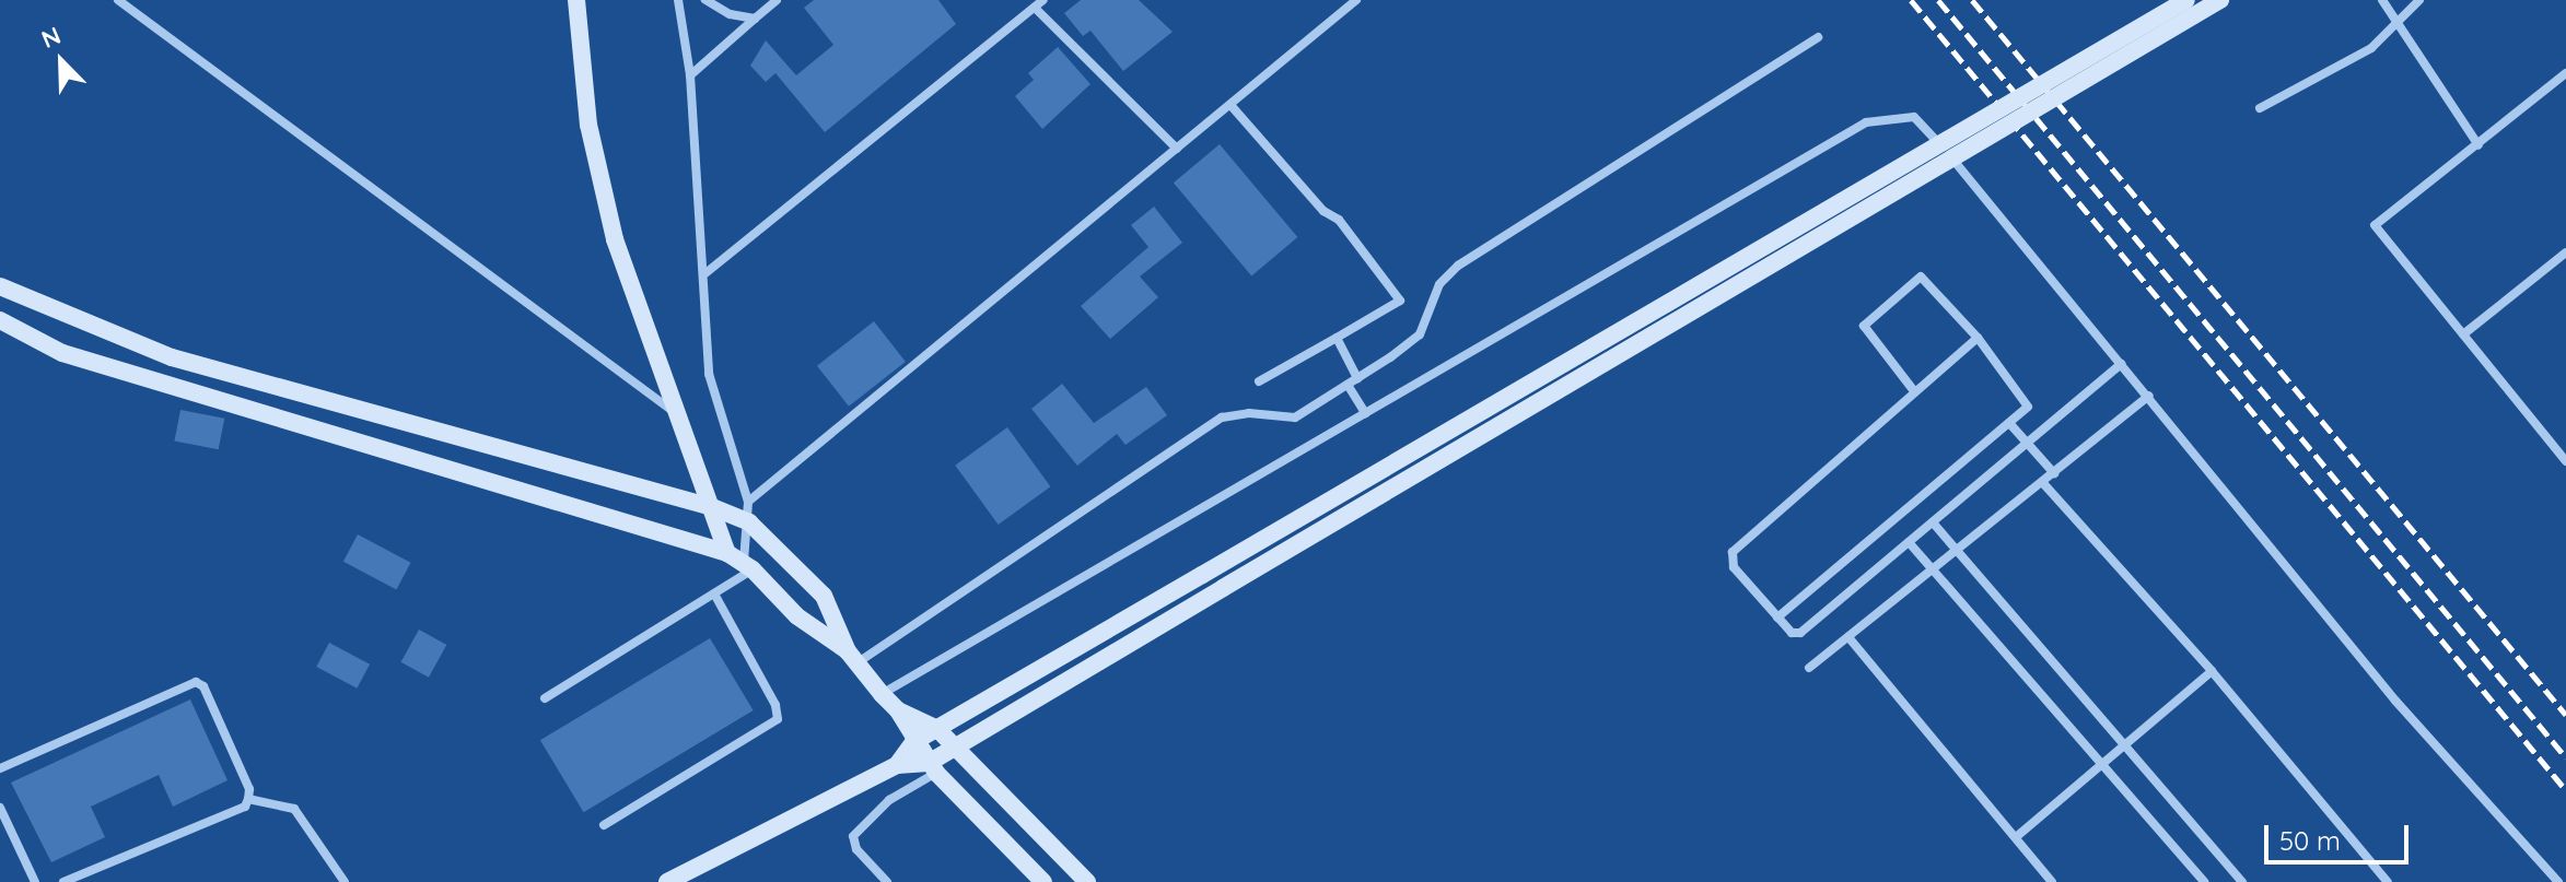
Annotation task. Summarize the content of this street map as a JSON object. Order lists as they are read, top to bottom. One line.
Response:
{"scale_bar":"50 m","north":"top left"}
